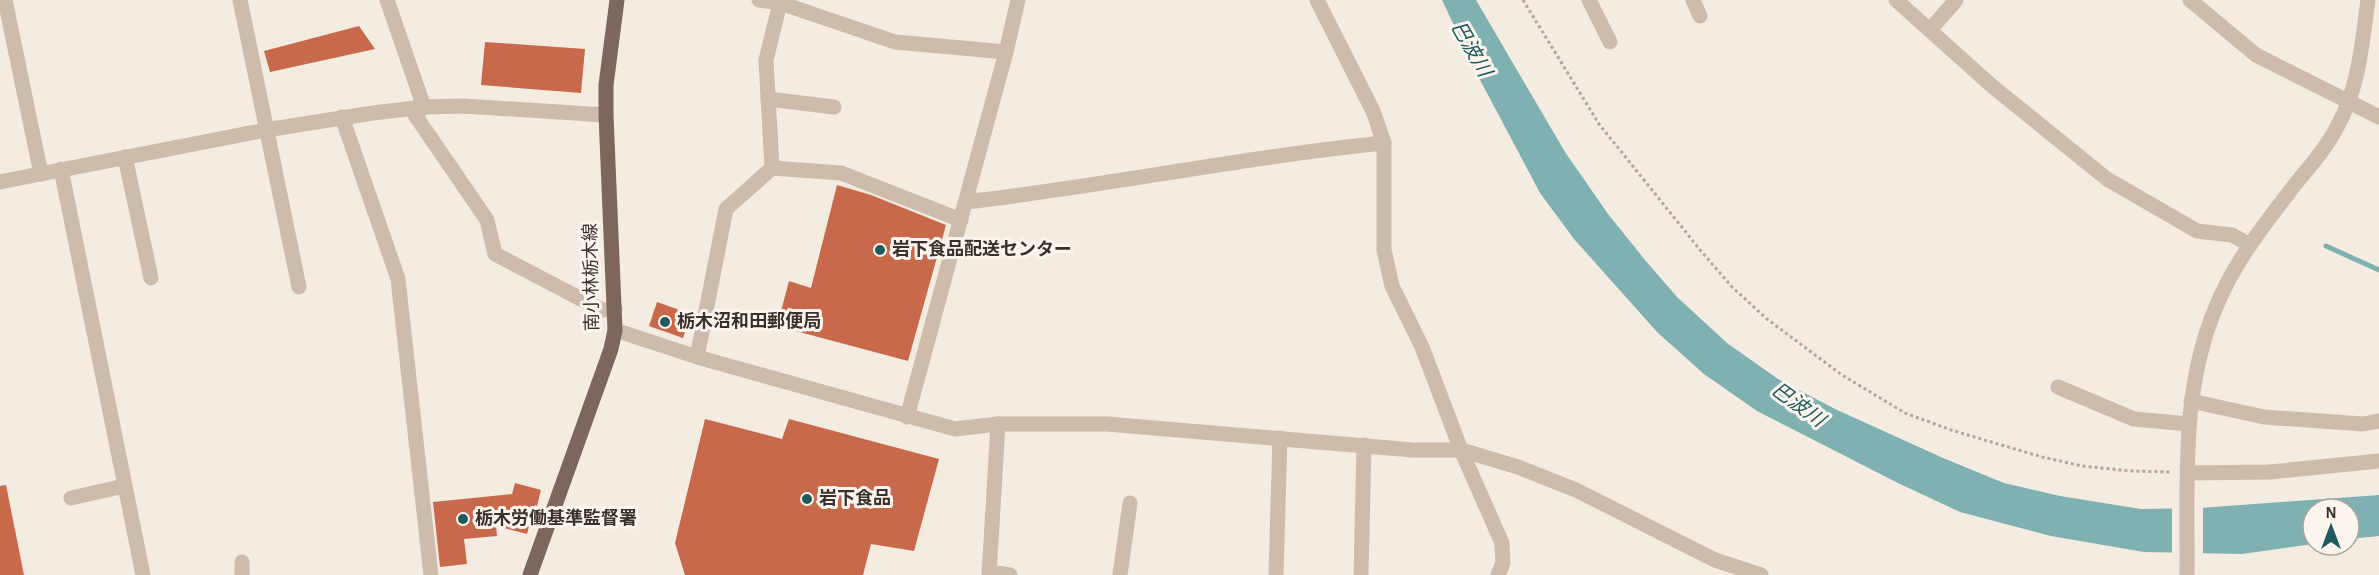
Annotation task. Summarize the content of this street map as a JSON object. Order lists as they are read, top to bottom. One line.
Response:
{"streets":{"main road":["南小林栃木線"]},"water":["巴波川"],"places":["岩下食品配送センター","栃木沼和田郵便局","岩下食品","栃木労働基準監督署"],"north":"top"}
